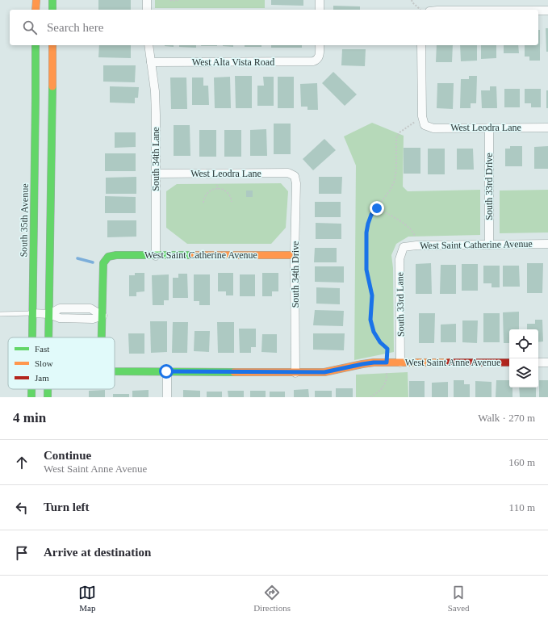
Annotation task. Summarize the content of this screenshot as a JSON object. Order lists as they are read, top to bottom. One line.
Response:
{"streets":{"main road":["South 35th Avenue","West Saint Catherine Avenue","West Saint Anne Avenue"],"street":["West Alta Vista Road","West Leodra Lane","South 34th Lane","South 33rd Drive","South 34th Drive","South 33rd Lane"]},"crossings":[["West Alta Vista Road","South 34th Lane"],["West Leodra Lane","South 34th Lane"],["West Leodra Lane","South 33rd Drive"],["West Leodra Lane","South 34th Drive"],["South 34th Lane","West Saint Catherine Avenue"],["South 33rd Drive","West Saint Catherine Avenue"],["West Saint Catherine Avenue","South 34th Drive"],["West Saint Catherine Avenue","South 33rd Lane"],["West Saint Catherine Avenue","West Saint Anne Avenue"],["South 34th Drive","West Saint Anne Avenue"],["South 33rd Lane","West Saint Anne Avenue"]],"legend":["Fast","Slow","Jam"],"page":{"search":"Search here","heading":["4 min","Walk · 270 m"],"list":[["Continue","West Saint Anne Avenue","160 m"],["Turn left","110 m"],"Arrive at destination"],"nav":["Map","Directions","Saved"]}}
